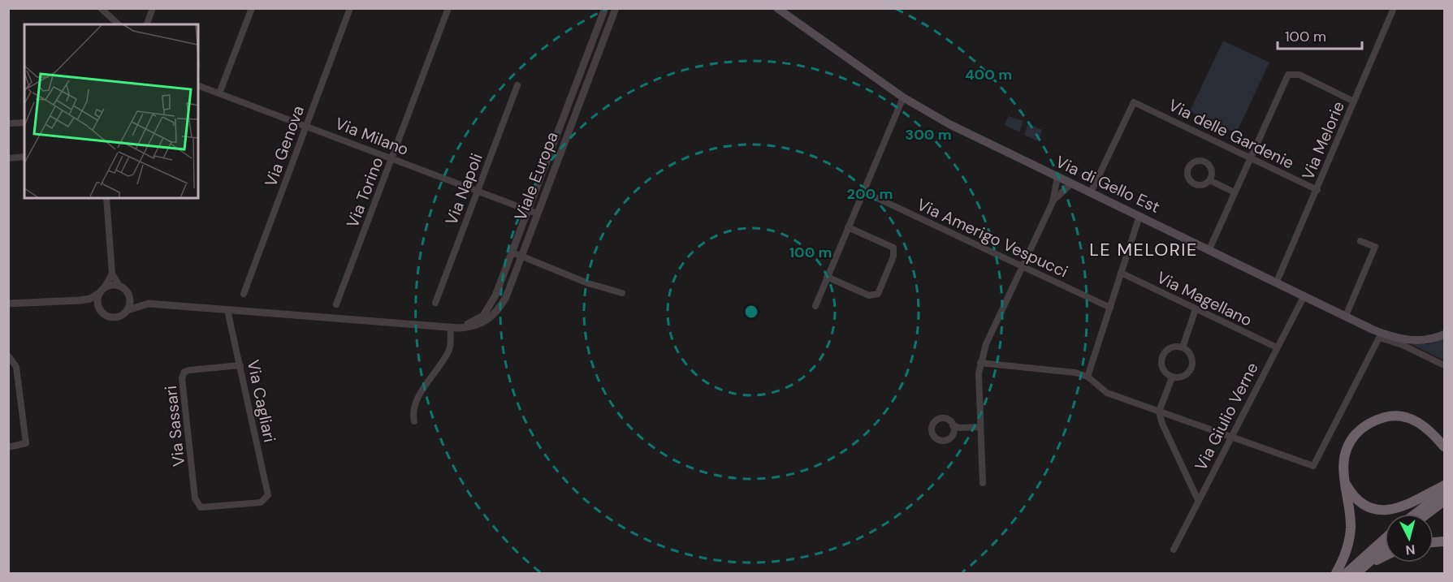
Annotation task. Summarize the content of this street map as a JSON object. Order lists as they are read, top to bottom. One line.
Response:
{"streets":{"main road":["Via di Gello Est"],"street":["Via delle Gardenie","Via Milano","Via Melorie","Via Genova","Viale Europa","Via Napoli","Via Torino","Via Amerigo Vespucci","Via Magellano","Via Cagliari","Via Giulio Verne","Via Sassari"]},"crossings":[["Via delle Gardenie","Via Melorie"],["Via delle Gardenie","Via di Gello Est"],["Via Milano","Via Genova"],["Via Milano","Viale Europa"],["Via Milano","Via Napoli"],["Via Milano","Via Torino"],["Via Melorie","Via di Gello Est"],["Viale Europa","Via Cagliari"],["Via di Gello Est","Via Giulio Verne"],["Via Magellano","Via Giulio Verne"],["Via Cagliari","Via Sassari"]],"districts":["LE MELORIE"],"scale_bar":"100 m","north":"bottom","rings":["400 m","300 m","200 m","100 m"]}
